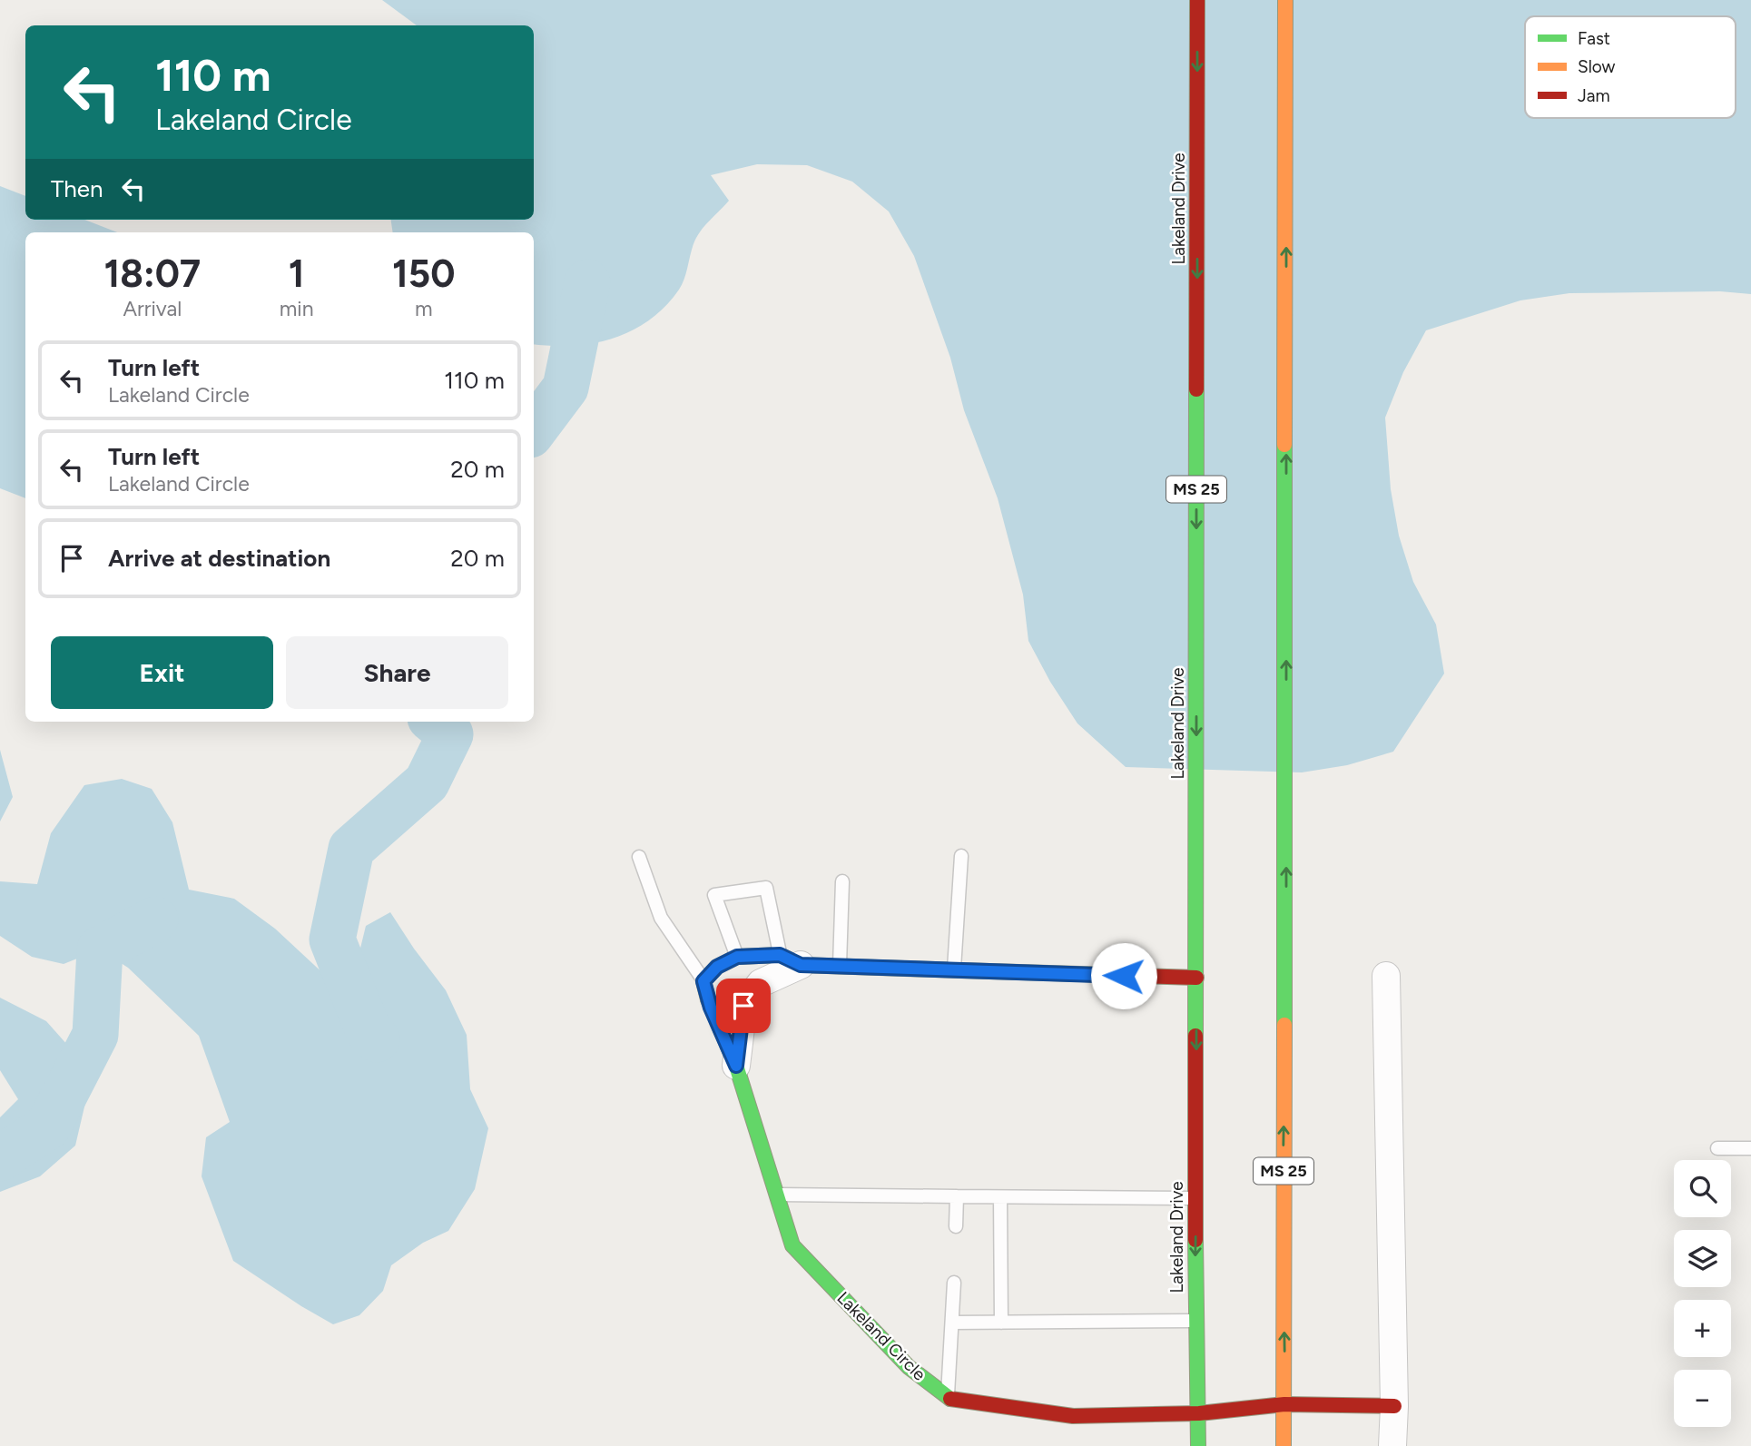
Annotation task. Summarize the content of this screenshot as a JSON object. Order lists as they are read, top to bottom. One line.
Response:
{"streets":{"main road":["Lakeland Drive","MS 25","Lakeland Circle"]},"crossings":[["Lakeland Drive","Lakeland Circle"]],"legend":["Fast","Slow","Jam"],"page":{"turn":["110 m","Lakeland Circle"],"then":"Then","eta":["18:07","Arrival","1","min","150","m"],"list":[{"name":"Turn left","note":"Lakeland Circle","value":"110 m"},{"name":"Turn left","note":"Lakeland Circle","value":"20 m"},{"name":"Arrive at destination","value":"20 m"}],"buttons":["Exit","Share"],"map_buttons":["+","−"]}}
